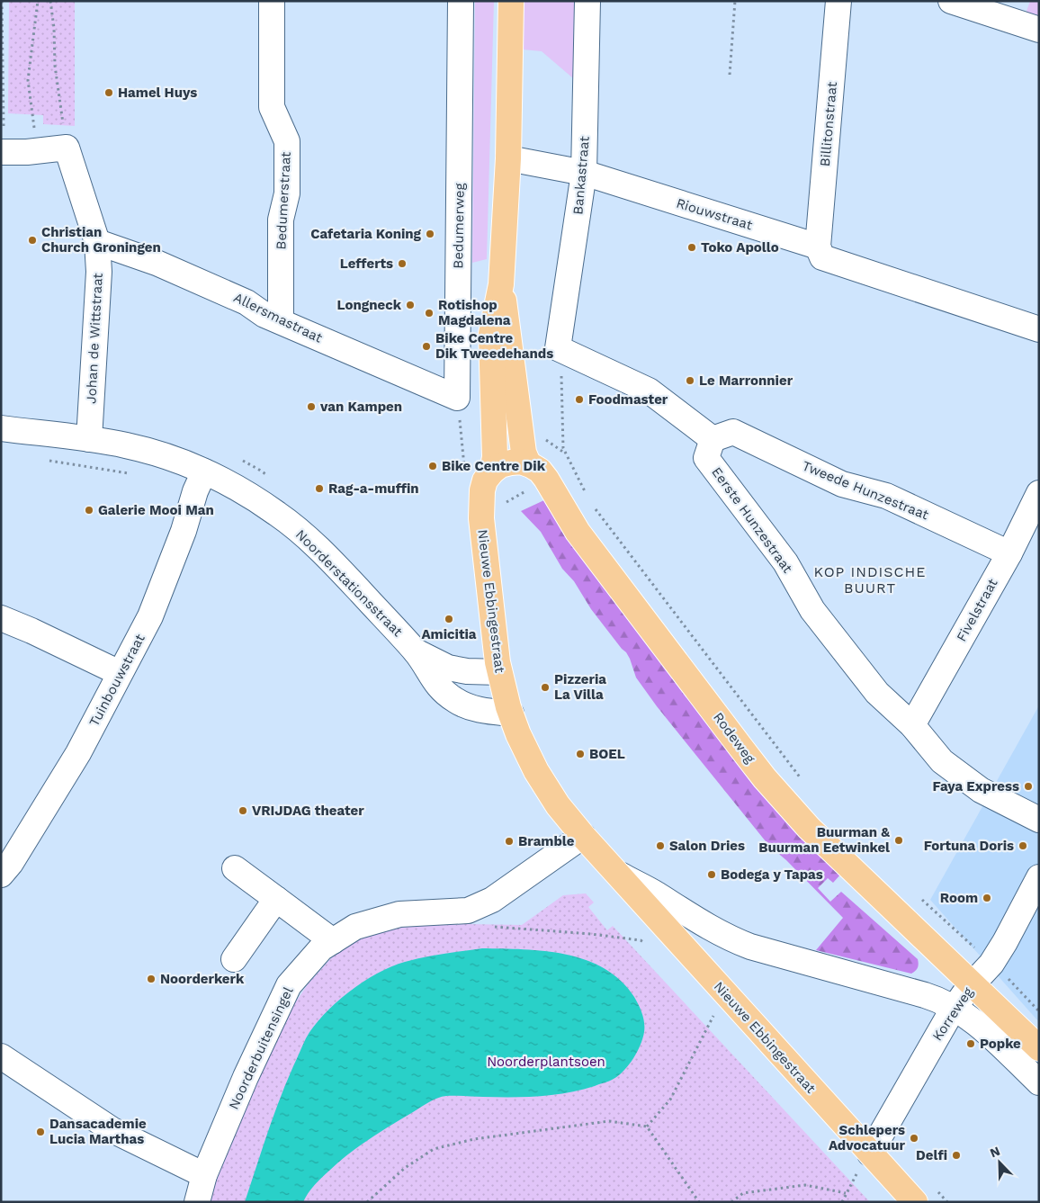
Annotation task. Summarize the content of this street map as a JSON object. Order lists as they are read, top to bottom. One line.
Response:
{"streets":{"main road":["Nieuwe Ebbingestraat","Rodeweg"],"street":["Billitonstraat","Bankastraat","Bedumerstraat","Riouwstraat","Bedumerweg","Allersmastraat","Johan de Wittstraat","Tweede Hunzestraat","Eerste Hunzestraat","Noorderstationsstraat","Fivelstraat","Tuinbouwstraat","Korreweg","Noorderbuitensingel"]},"crossings":[["Billitonstraat","Riouwstraat"],["Bankastraat","Riouwstraat"],["Bedumerstraat","Allersmastraat"],["Bedumerweg","Allersmastraat"],["Allersmastraat","Johan de Wittstraat"],["Johan de Wittstraat","Noorderstationsstraat"],["Tweede Hunzestraat","Eerste Hunzestraat"],["Tweede Hunzestraat","Fivelstraat"],["Eerste Hunzestraat","Fivelstraat"],["Noorderstationsstraat","Nieuwe Ebbingestraat"],["Noorderstationsstraat","Tuinbouwstraat"],["Nieuwe Ebbingestraat","Korreweg"],["Nieuwe Ebbingestraat","Noorderbuitensingel"],["Rodeweg","Korreweg"]],"districts":["KOP INDISCHE BUURT"],"parks":["Noorderplantsoen"],"places":["Hamel Huys","Cafetaria Koning","Christian Church Groningen","Toko Apollo","Lefferts","Longneck","Rotishop Magdalena","Bike Centre Dik Tweedehands","Le Marronnier","Foodmaster","van Kampen","Bike Centre Dik","Rag-a-muffin","Galerie Mooi Man","Amicitia","Pizzeria La Villa","BOEL","Faya Express","VRIJDAG theater","Buurman & Buurman Eetwinkel","Bramble","Salon Dries","Fortuna Doris","Bodega y Tapas","Room","Noorderkerk","Popke","Dansacademie Lucia Marthas","Schlepers Advocatuur","Delfi"],"north":"top left"}
